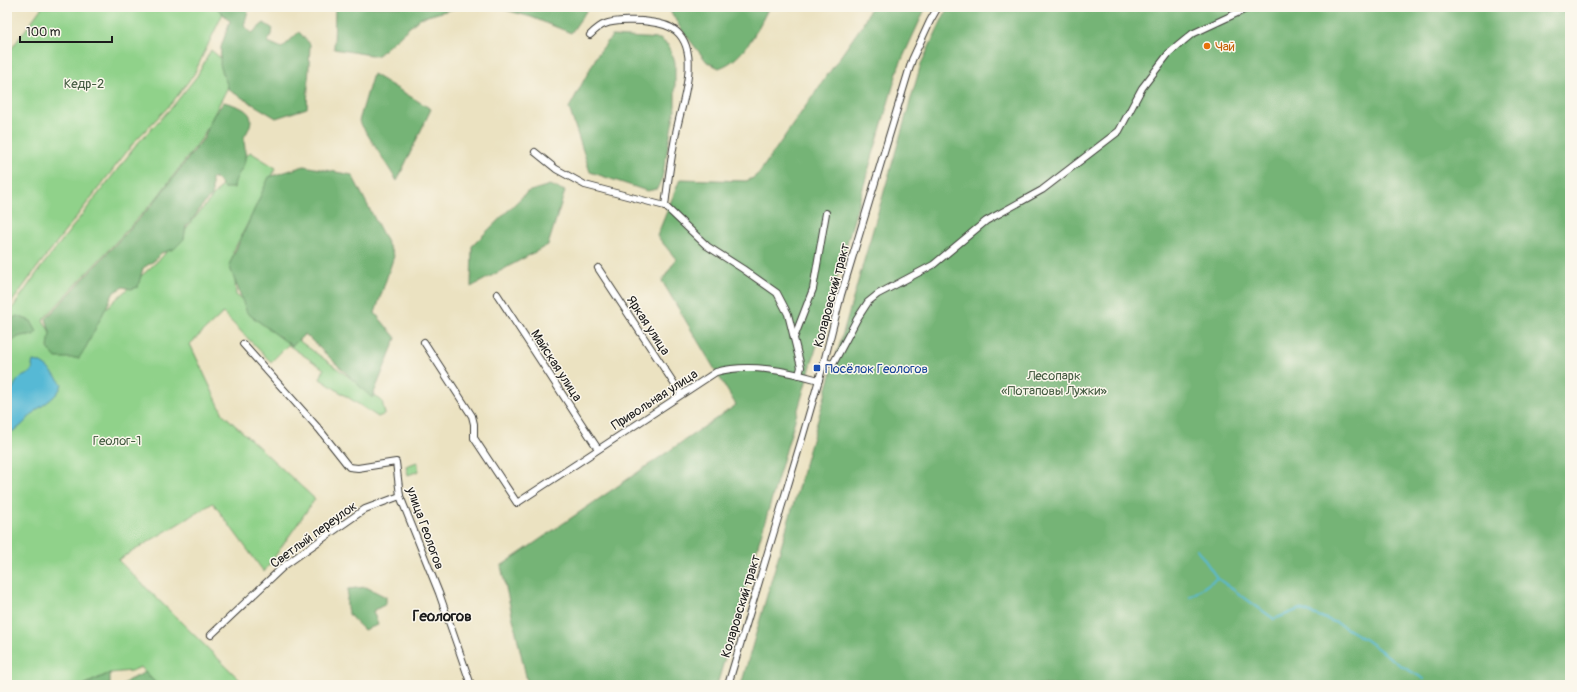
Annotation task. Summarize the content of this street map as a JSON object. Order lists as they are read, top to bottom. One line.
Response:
{"streets":{"street":["Коларовский тракт","Яркая улица","Майская улица","Привольная улица","улица Геологов","Светлый переулок"]},"crossings":[["Коларовский тракт","Привольная улица"],["Яркая улица","Привольная улица"],["Майская улица","Привольная улица"],["улица Геологов","Светлый переулок"]],"districts":["Геологов"],"parks":["Кедр-2","Лесопарк «Потаповы Лужки»","Геолог-1"],"places":{"other":["Чай"],"transit":["Посёлок Геологов"]},"scale_bar":"100 m"}
